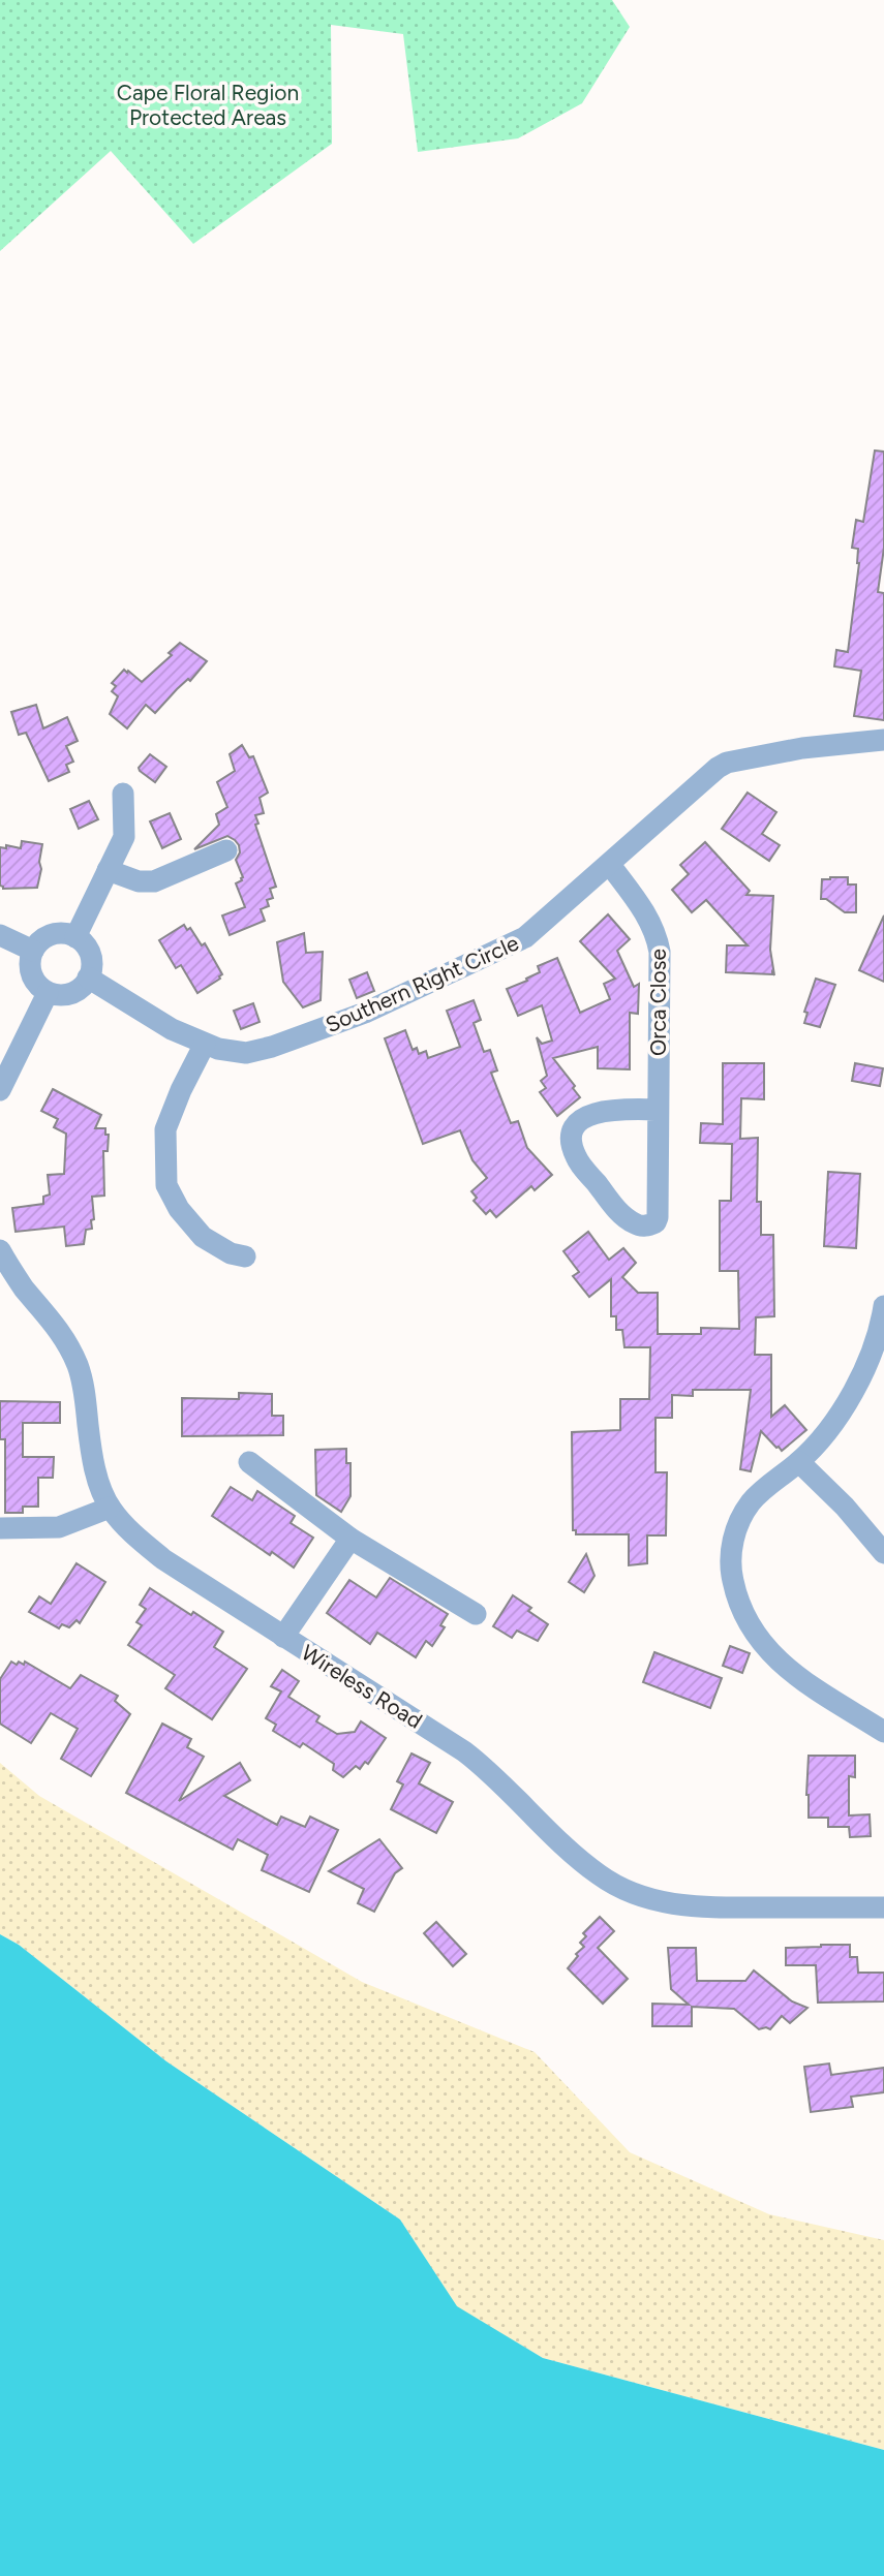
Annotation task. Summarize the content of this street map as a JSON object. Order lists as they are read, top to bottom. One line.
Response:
{"streets":{"street":["Southern Right Circle","Orca Close","Wireless Road"]},"crossings":[["Southern Right Circle","Orca Close"]],"parks":["Cape Floral Region Protected Areas"]}
